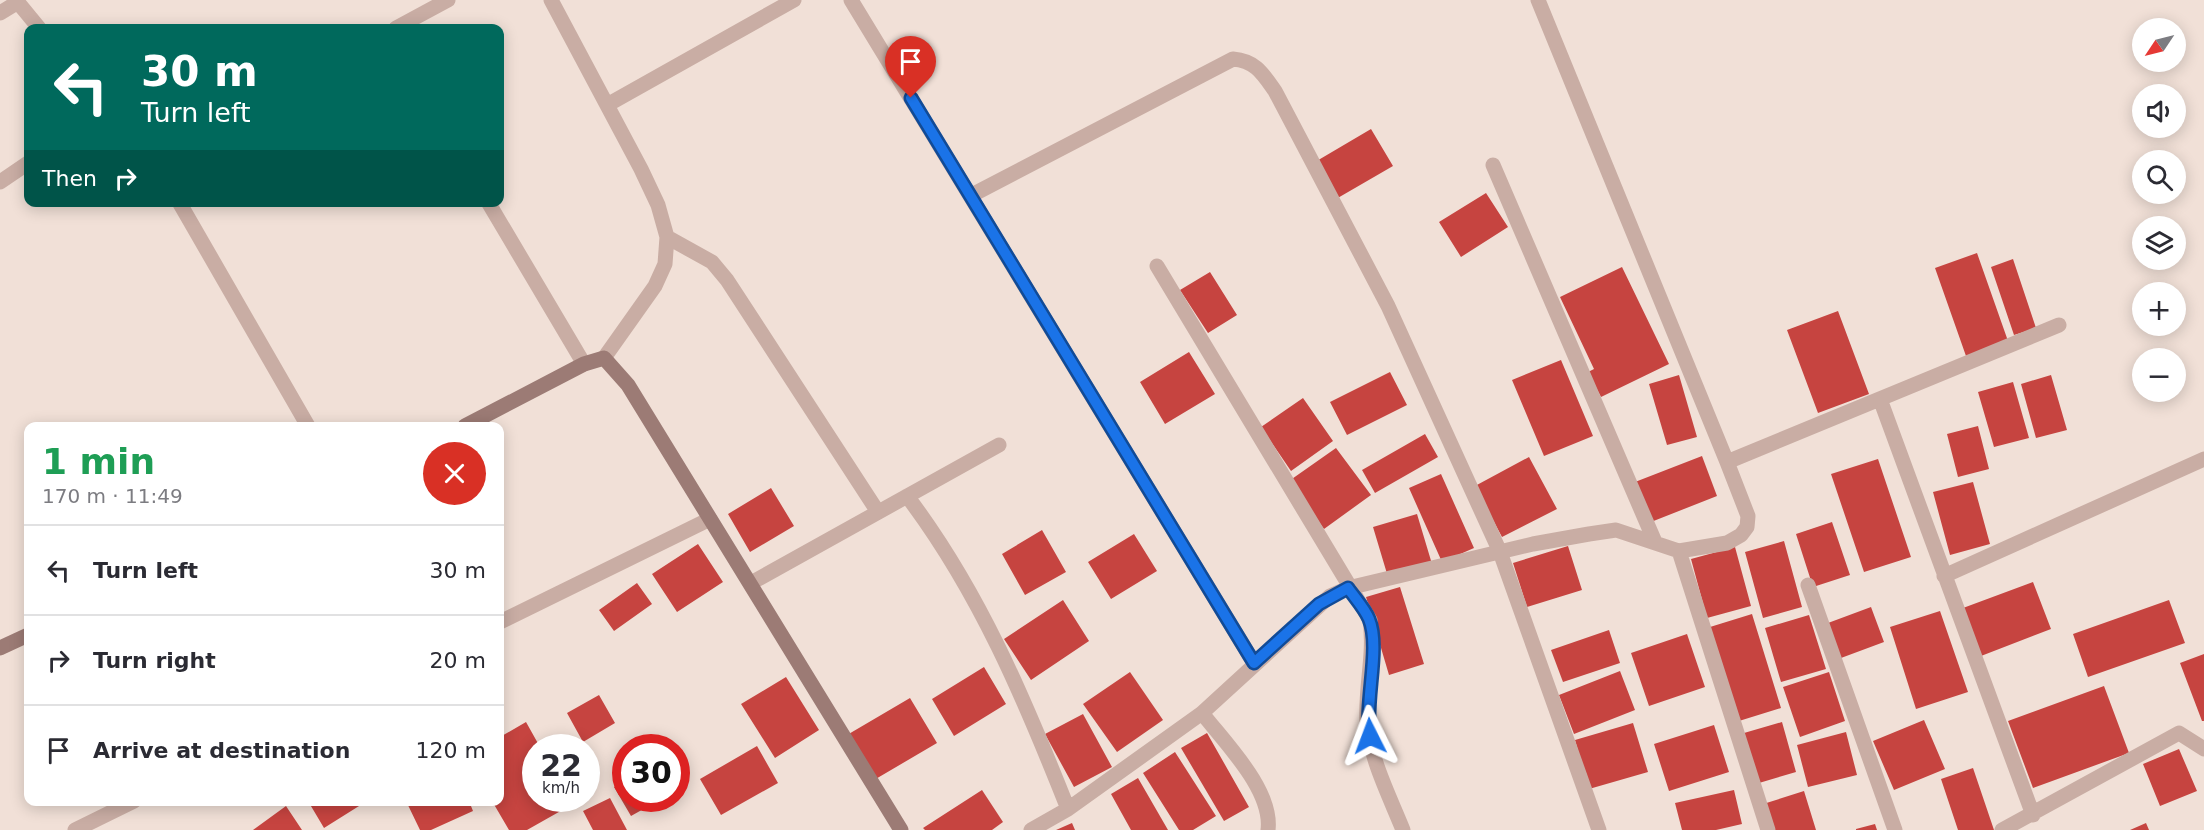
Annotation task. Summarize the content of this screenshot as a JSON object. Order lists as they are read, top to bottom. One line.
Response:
{"north":"bottom left","page":{"map_buttons":["+","−"],"turn":["30 m","Turn left"],"then":"Then","heading":["1 min","170 m · 11:49"],"list":[{"name":"Turn left","value":"30 m"},{"name":"Turn right","value":"20 m"},{"name":"Arrive at destination","value":"120 m"}],"speed":"22 km/h","limit":"30"}}
